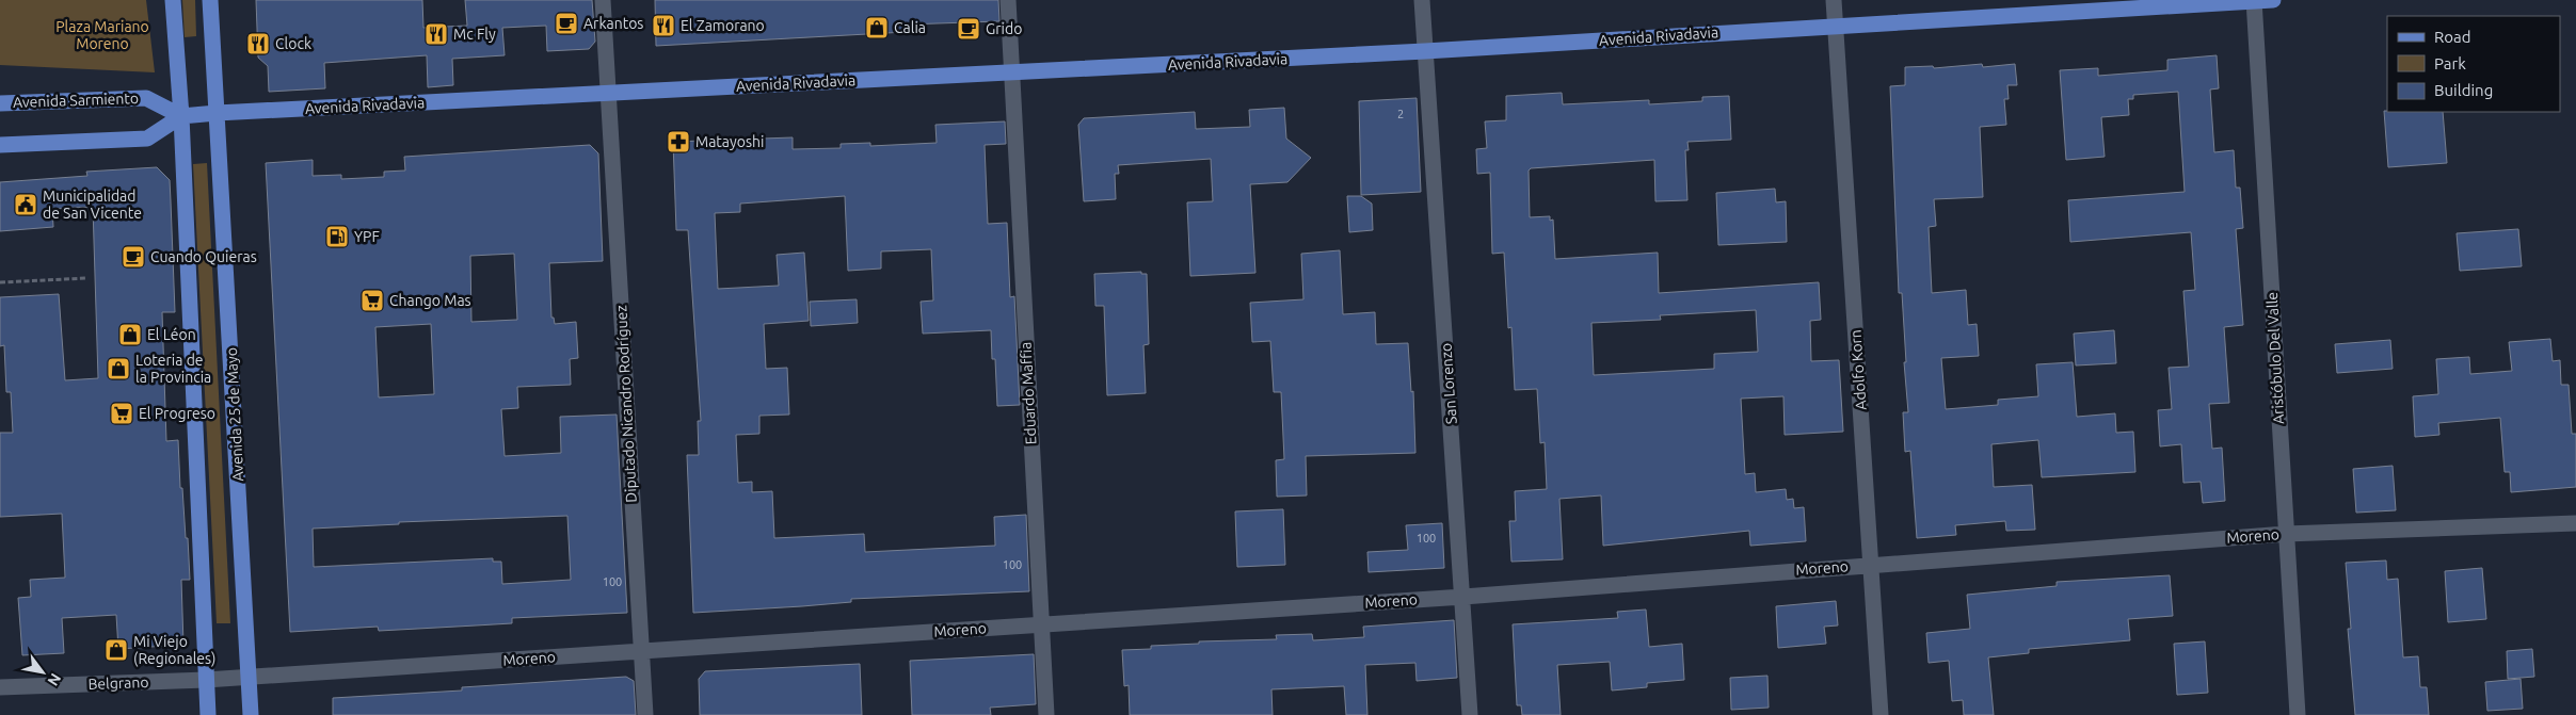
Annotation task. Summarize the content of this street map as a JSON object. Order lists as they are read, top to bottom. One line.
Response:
{"streets":{"main road":["Avenida Rivadavia","Avenida Sarmiento","Avenida 25 de Mayo"],"street":["Aristóbulo Del Valle","Adolfo Korn","San Lorenzo","Eduardo Maffia","Diputado Nicandro Rodríguez","Moreno","Belgrano"]},"crossings":[["Avenida Rivadavia","Avenida Sarmiento"],["Avenida Rivadavia","Aristóbulo Del Valle"],["Avenida Rivadavia","Adolfo Korn"],["Avenida Rivadavia","San Lorenzo"],["Avenida Rivadavia","Eduardo Maffia"],["Avenida Rivadavia","Diputado Nicandro Rodríguez"],["Avenida Rivadavia","Avenida 25 de Mayo"],["Aristóbulo Del Valle","Moreno"],["Adolfo Korn","Moreno"],["San Lorenzo","Moreno"],["Eduardo Maffia","Moreno"],["Diputado Nicandro Rodríguez","Moreno"],["Avenida 25 de Mayo","Moreno"],["Moreno","Belgrano"]],"parks":["Plaza Mariano Moreno"],"places":{"cafe":["Arkantos","Grido","Cuando Quieras"],"restaurant":["El Zamorano","Mc Fly","Clock"],"shop":["Calia","El Léon","Loteria de la Provincia","Mi Viejo (Regionales)"],"pharmacy":["Matayoshi"],"public building":["Municipalidad de San Vicente"],"fuel station":["YPF"],"supermarket":["Chango Mas","El Progreso"]},"house_numbers":["2","100","100","100"],"legend":["Road","Park","Building"],"north":"bottom right"}
